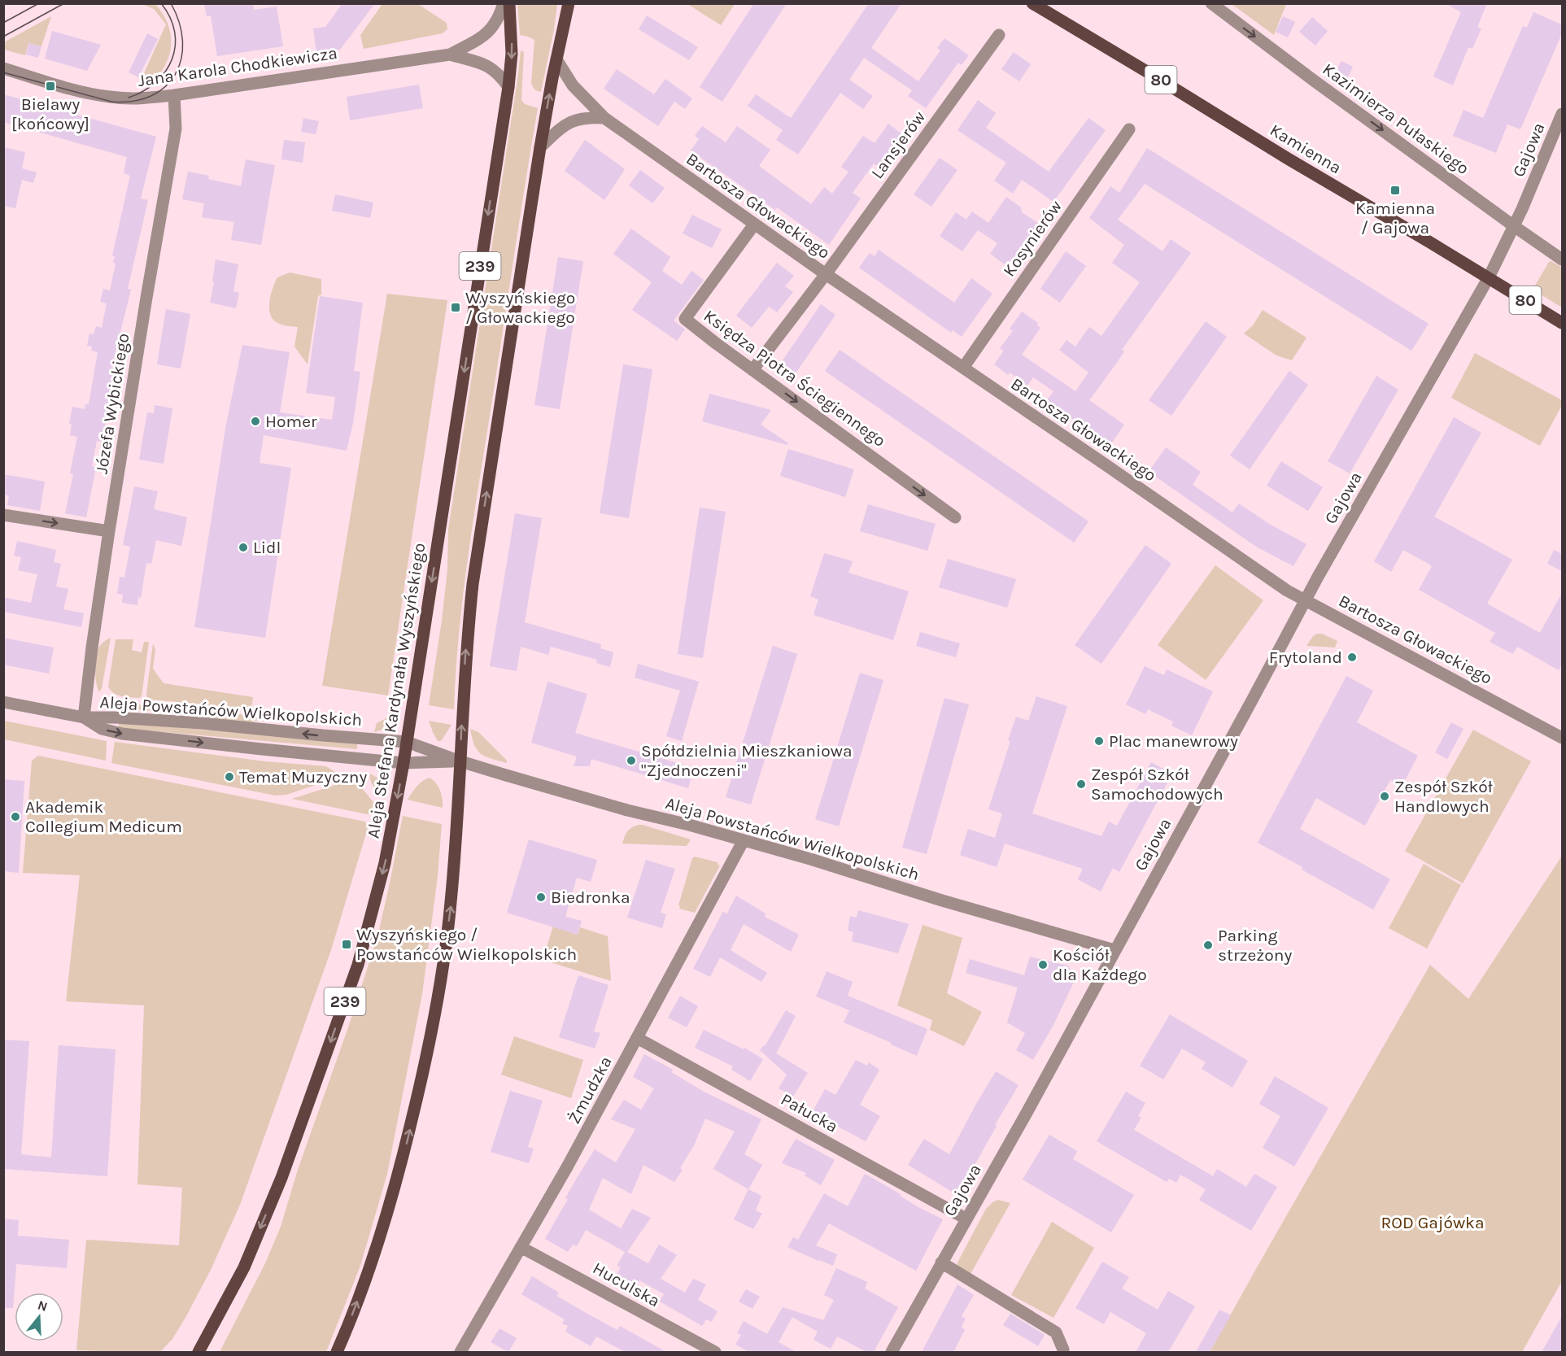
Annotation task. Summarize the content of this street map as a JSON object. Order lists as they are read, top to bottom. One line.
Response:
{"streets":{"main road":["80","Kamienna","239","Aleja Stefana Kardynała Wyszyńskiego"],"street":["Jana Karola Chodkiewicza","Kazimierza Pułaskiego","Lansjerów","Gajowa","Bartosza Głowackiego","Kosynierów","Księdza Piotra Ściegiennego","Józefa Wybickiego","Aleja Powstańców Wielkopolskich","Żmudzka","Pałucka","Huculska"]},"crossings":[["Jana Karola Chodkiewicza","Józefa Wybickiego"],["Jana Karola Chodkiewicza","Aleja Stefana Kardynała Wyszyńskiego"],["Kazimierza Pułaskiego","Gajowa"],["Lansjerów","Bartosza Głowackiego"],["Lansjerów","Księdza Piotra Ściegiennego"],["Kamienna","Gajowa"],["Gajowa","Bartosza Głowackiego"],["Gajowa","Aleja Powstańców Wielkopolskich"],["Gajowa","Pałucka"],["Bartosza Głowackiego","Kosynierów"],["Bartosza Głowackiego","239"],["Bartosza Głowackiego","Księdza Piotra Ściegiennego"],["239","Aleja Powstańców Wielkopolskich"],["Józefa Wybickiego","Aleja Powstańców Wielkopolskich"],["Aleja Stefana Kardynała Wyszyńskiego","Aleja Powstańców Wielkopolskich"],["Aleja Powstańców Wielkopolskich","Żmudzka"],["Żmudzka","Pałucka"],["Żmudzka","Huculska"]],"one_way":["Kazimierza Pułaskiego","Księdza Piotra Ściegiennego"],"parks":["ROD Gajówka"],"places":{"transit":["Bielawy [końcowy]","Kamienna / Gajowa","Wyszyńskiego / Głowackiego","Wyszyńskiego / Powstańców Wielkopolskich"],"other":["Homer","Lidl","Frytoland","Plac manewrowy","Spółdzielnia Mieszkaniowa \"Zjednoczeni\"","Temat Muzyczny","Zespół Szkół Samochodowych","Zespół Szkół Handlowych","Akademik Collegium Medicum","Biedronka","Parking strzeżony","Kościół dla Każdego"]},"north":"top"}
